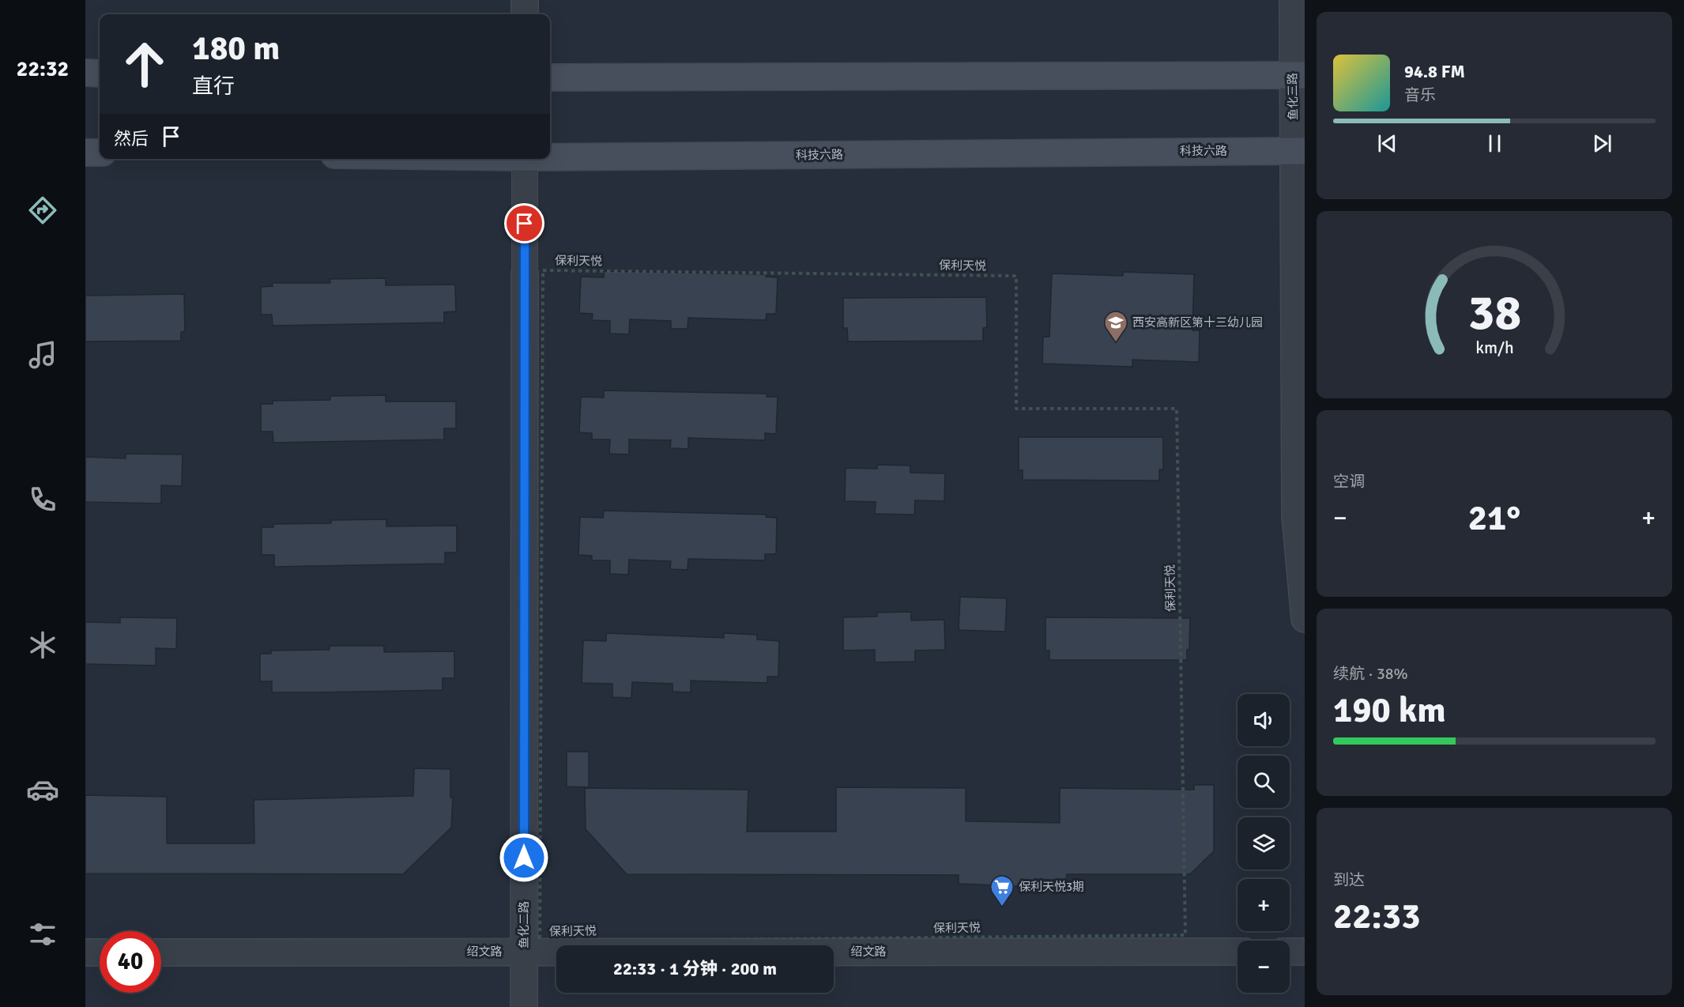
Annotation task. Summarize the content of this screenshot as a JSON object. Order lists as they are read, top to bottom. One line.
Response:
{"streets":{"main road":["科技六路"],"street":["鱼化三路","鱼化二路","绍文路"],"path":["保利天悦"]},"crossings":[["鱼化三路","科技六路"],["鱼化二路","绍文路"]],"places":{"school or university":["西安高新区第十三幼儿园"],"supermarket":["保利天悦3期"]},"page":{"tabs":"22:32","turn":["180 m","直行"],"song":["94.8 FM","音乐"],"then":"然后","tile":["空调",["续航 · 38%","190 km"],["到达","22:33"]],"heat":["−","21°","+"],"map_buttons":["+","−"],"limit":"40","trip":"22:33 · 1 分钟 · 200 m","gauge":["38","km/h"]}}
